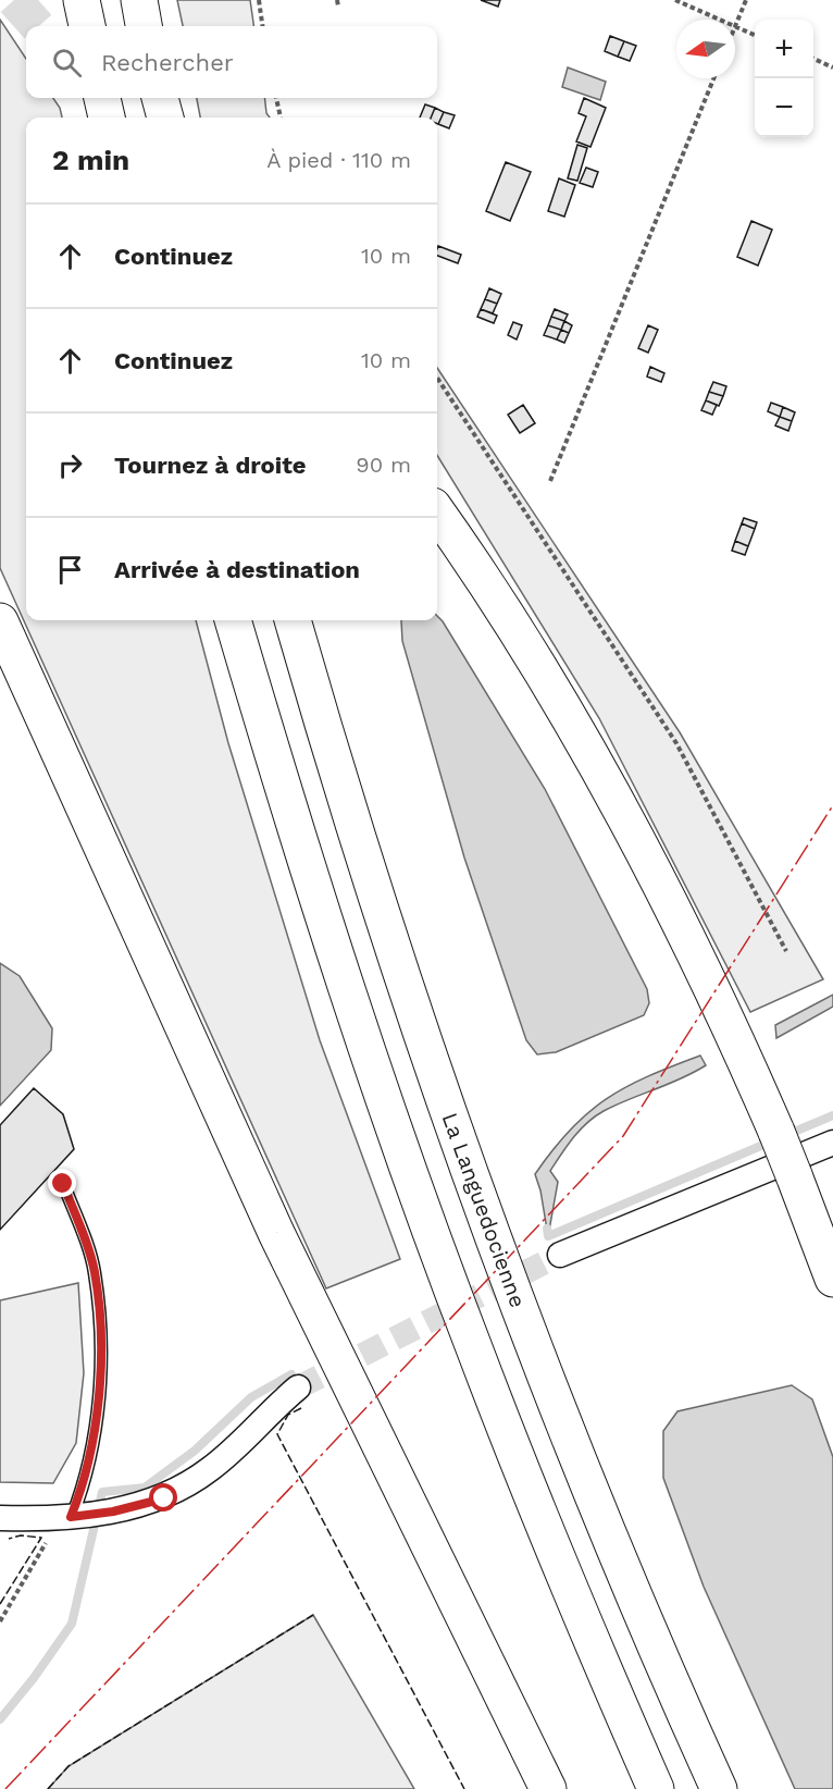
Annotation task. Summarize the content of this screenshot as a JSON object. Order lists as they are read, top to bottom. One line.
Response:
{"streets":{"highway":["La Languedocienne"]},"north":"left","page":{"map_buttons":["+","−"],"search":"Rechercher","heading":["2 min","À pied · 110 m"],"list":[["Continuez","10 m"],["Continuez","10 m"],["Tournez à droite","90 m"],"Arrivée à destination"]}}
